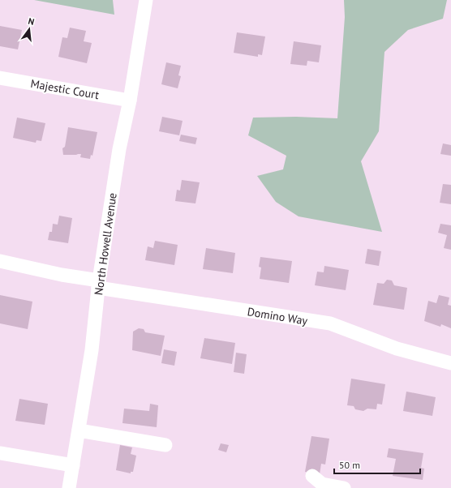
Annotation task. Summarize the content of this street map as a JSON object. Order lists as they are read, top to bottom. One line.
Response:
{"streets":{"street":["Majestic Court","North Howell Avenue","Domino Way"]},"crossings":[["Majestic Court","North Howell Avenue"],["North Howell Avenue","Domino Way"]],"scale_bar":"50 m","north":"top"}
